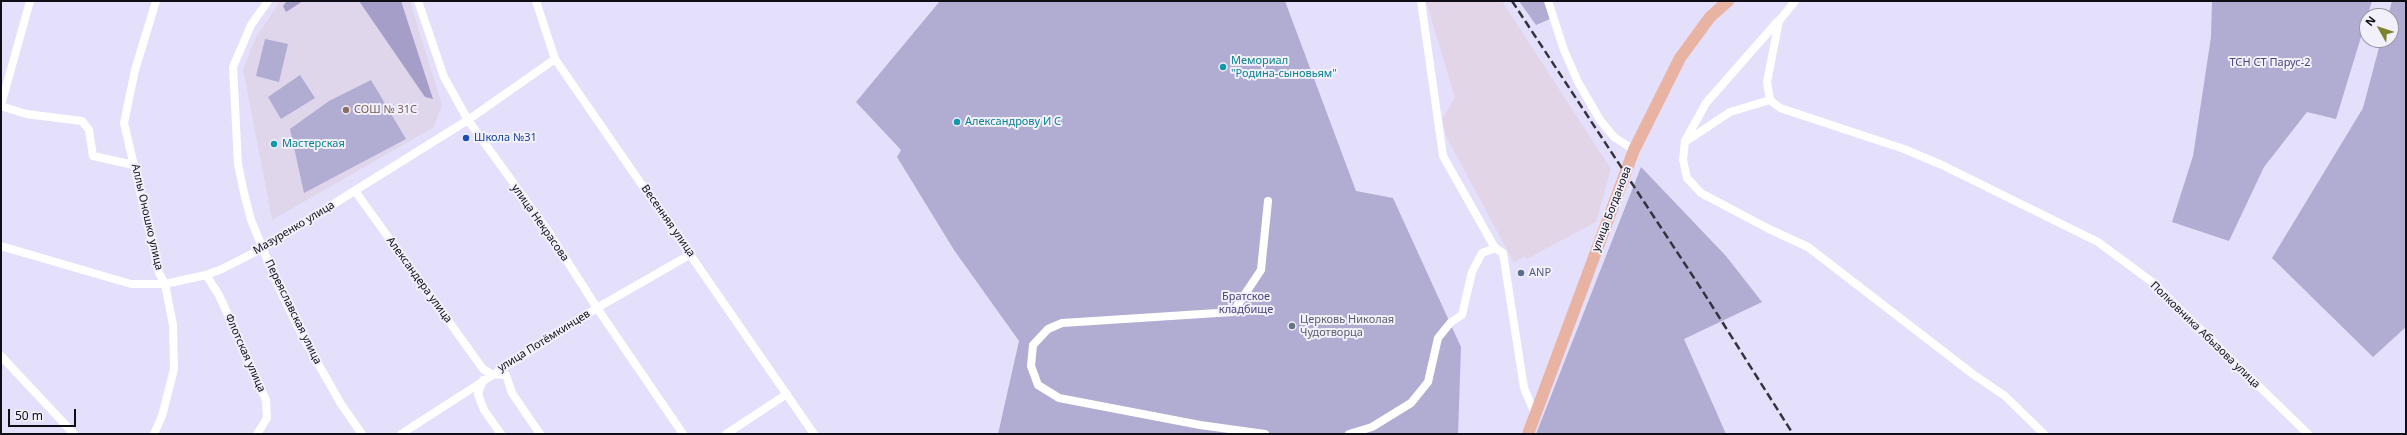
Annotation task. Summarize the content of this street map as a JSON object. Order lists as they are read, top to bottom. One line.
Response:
{"streets":{"main road":["улица Богданова"],"street":["Аллы Оношко улица","Весенняя улица","улица Некрасова","Мазуренко улица","Александера улица","Переяславская улица","Полковника Абызова улица","улица Потёмкинцев","Флотская улица"]},"crossings":[["Аллы Оношко улица","Мазуренко улица"],["Весенняя улица","Мазуренко улица"],["Весенняя улица","улица Потёмкинцев"],["улица Некрасова","Мазуренко улица"],["улица Некрасова","улица Потёмкинцев"],["Мазуренко улица","Александера улица"],["Мазуренко улица","Переяславская улица"],["Мазуренко улица","Флотская улица"],["Александера улица","улица Потёмкинцев"]],"parks":["ТСН СТ Парус-2","Братское кладбище"],"places":["Мемориал \"Родина-сыновьям\"","СОШ № 31С","Александрову И С","Школа №31","Мастерская","ANP","Церковь Николая Чудотворца"],"scale_bar":"50 m","north":"top left"}
